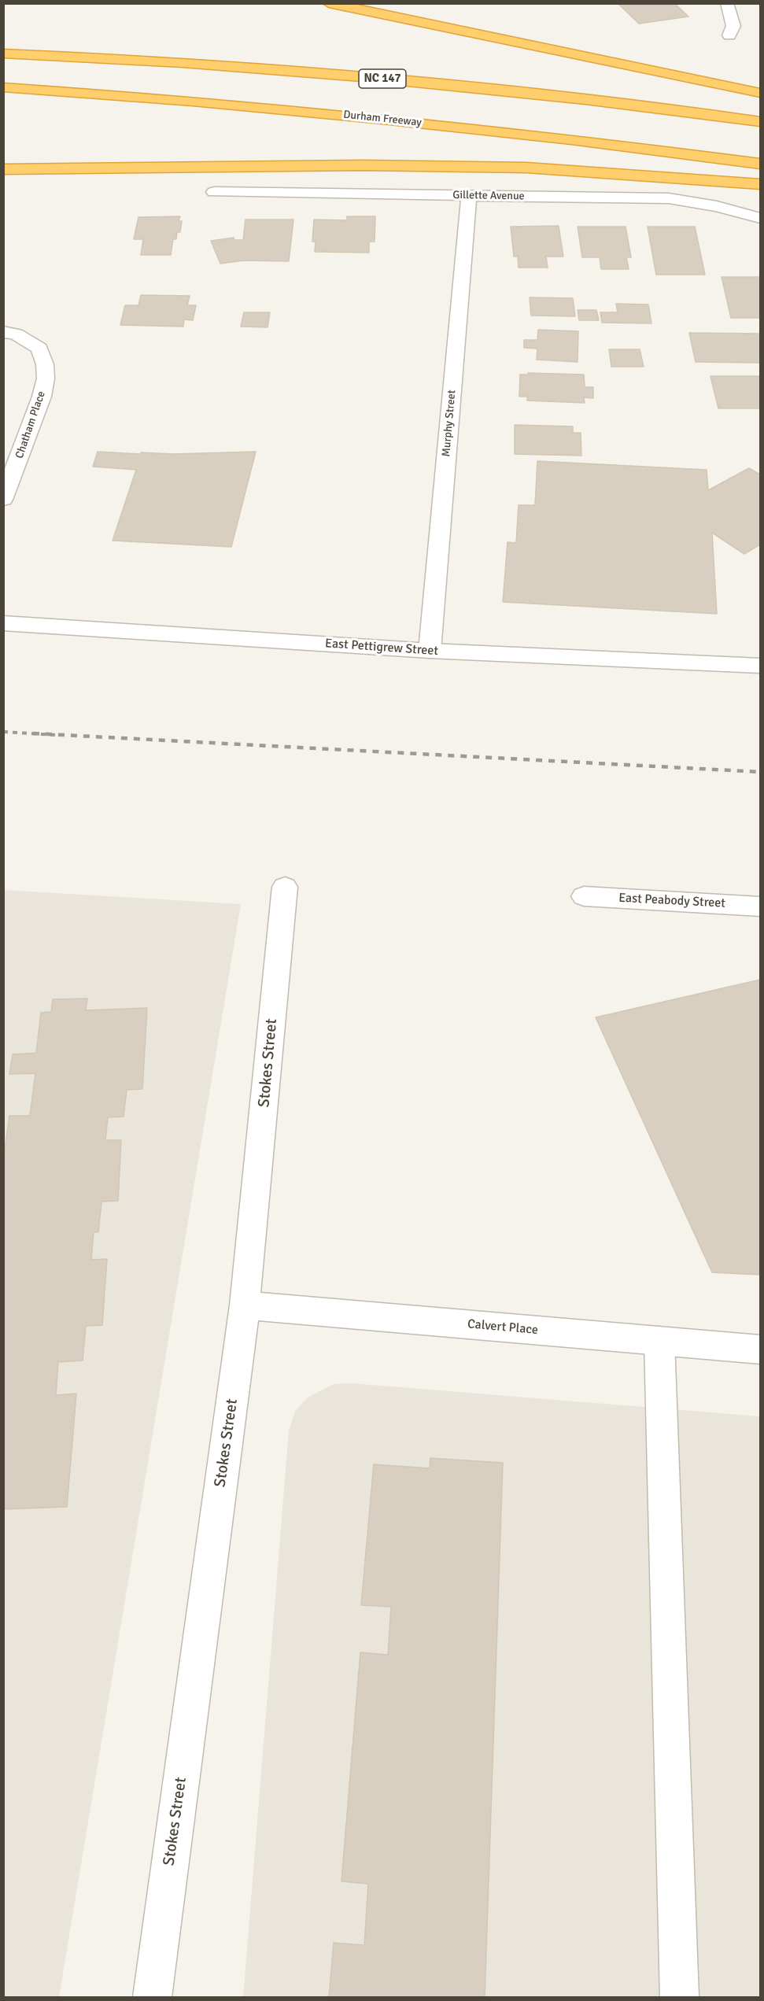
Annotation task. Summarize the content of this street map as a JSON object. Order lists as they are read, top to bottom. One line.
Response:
{"streets":{"highway":["NC 147","Durham Freeway"],"street":["Gillette Avenue","Murphy Street","Chatham Place","East Pettigrew Street","East Peabody Street","Stokes Street","Calvert Place"]},"crossings":[["Gillette Avenue","Murphy Street"],["Murphy Street","East Pettigrew Street"],["Stokes Street","Calvert Place"]]}
